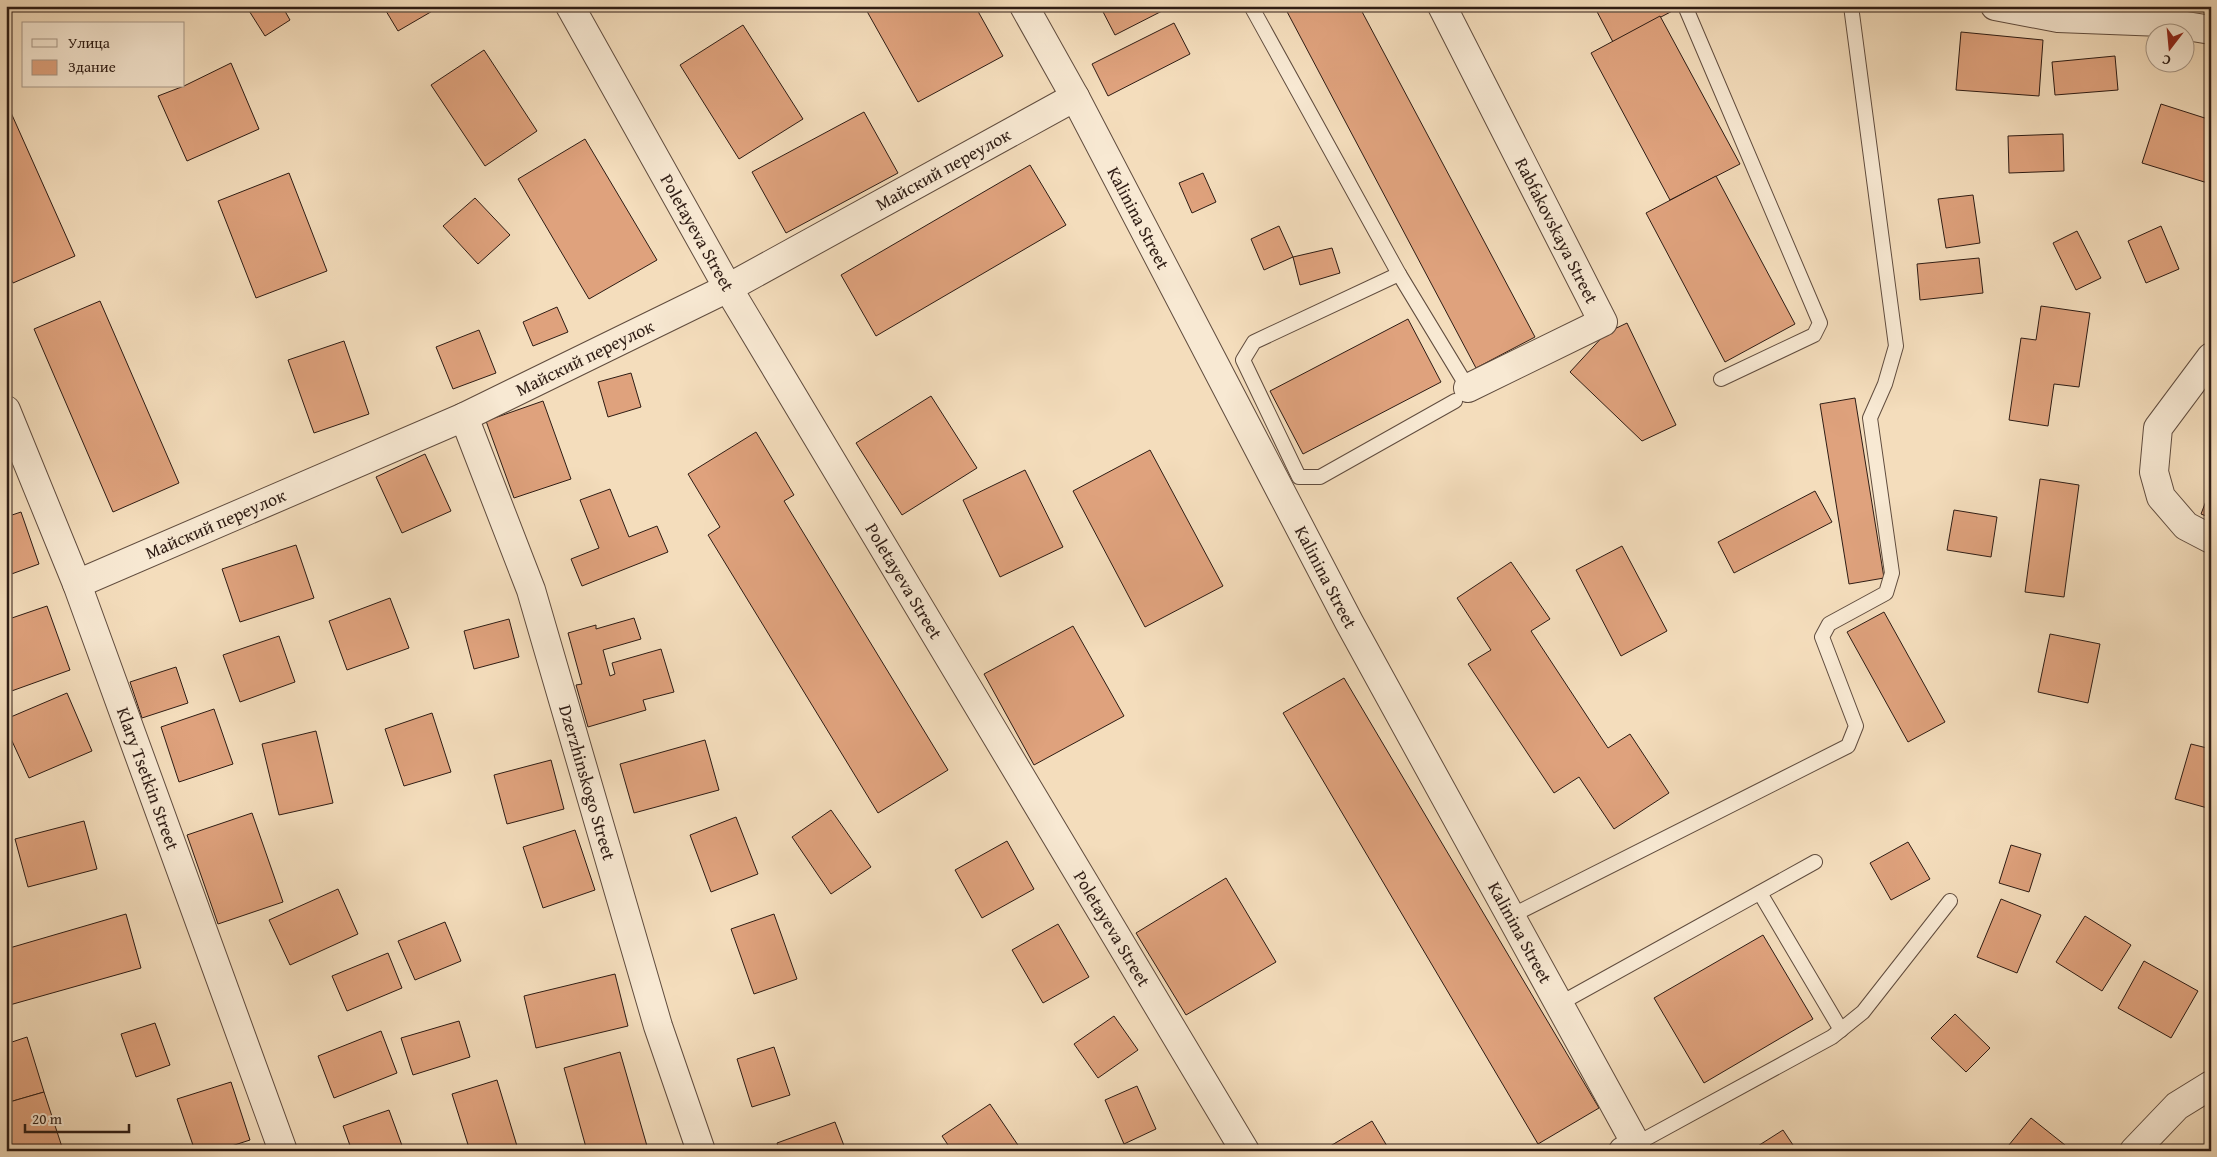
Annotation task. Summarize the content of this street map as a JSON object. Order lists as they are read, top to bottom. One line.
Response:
{"streets":{"street":["Майский переулок","Kalinina Street","Rabfakovskaya Street","Poletayeva Street","Klary Tsetkin Street","Dzerzhinskogo Street"]},"crossings":[["Майский переулок","Kalinina Street"],["Майский переулок","Poletayeva Street"],["Майский переулок","Klary Tsetkin Street"],["Майский переулок","Dzerzhinskogo Street"]],"legend":["Улица","Здание"],"scale_bar":"20 m","north":"bottom"}
